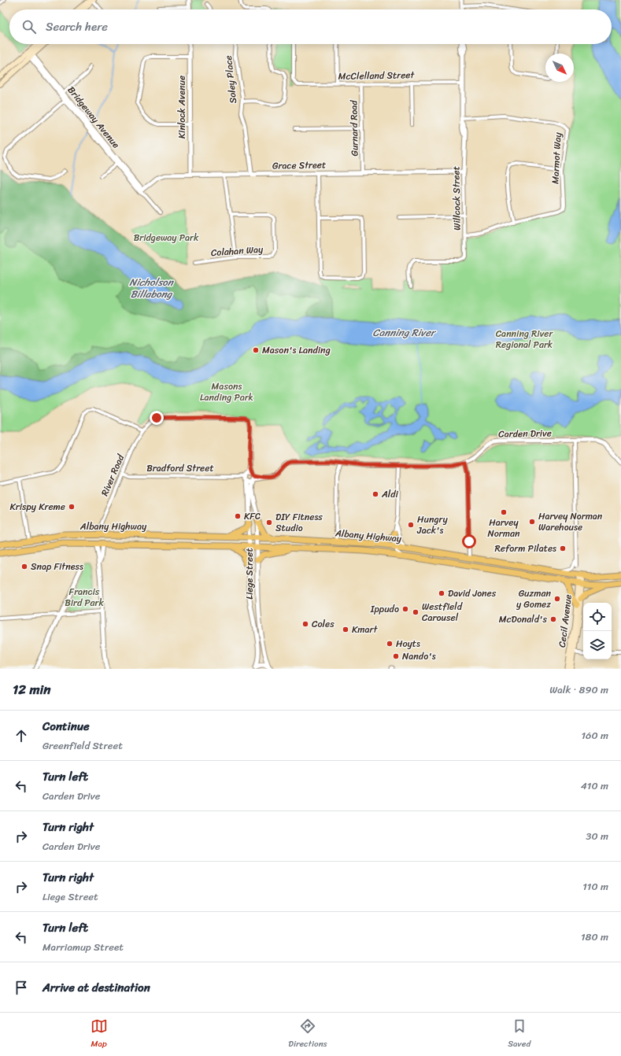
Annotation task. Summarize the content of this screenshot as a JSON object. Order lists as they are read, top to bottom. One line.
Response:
{"streets":{"highway":["Albany Highway"],"main road":["Cecil Avenue"],"street":["McClelland Street","Soley Place","Kinlock Avenue","Bridgeway Avenue","Gurnard Road","Marmot Way","Grace Street","Willcock Street","Colahan Way","Carden Drive","Bradford Street","River Road","Liege Street"]},"crossings":[["McClelland Street","Gurnard Road"],["McClelland Street","Willcock Street"],["Soley Place","Grace Street"],["Kinlock Avenue","Grace Street"],["Bridgeway Avenue","Grace Street"],["Gurnard Road","Grace Street"],["Marmot Way","Willcock Street"],["Grace Street","Willcock Street"],["Carden Drive","Bradford Street"],["Carden Drive","Liege Street"],["Bradford Street","River Road"],["Bradford Street","Liege Street"],["River Road","Liege Street"],["Albany Highway","Liege Street"],["Albany Highway","Cecil Avenue"]],"water":["Nicholson Billabong","Canning River"],"parks":["Bridgeway Park","Canning River Regional Park","Masons Landing Park","Francis Bird Park"],"places":["Mason's Landing","Aldi","Krispy Kreme","Harvey Norman","KFC","Harvey Norman Warehouse","DIY Fitness Studio","Hungry Jack's","Reform Pilates","Snap Fitness","David Jones","Guzman y Gomez","Ippudo","Westfield Carousel","McDonald's","Coles","Kmart","Hoyts","Nando's"],"north":"bottom right","page":{"search":"Search here","heading":["12 min","Walk · 890 m"],"list":[["Continue","Greenfield Street","160 m"],["Turn left","Carden Drive","410 m"],["Turn right","Carden Drive","30 m"],["Turn right","Liege Street","110 m"],["Turn left","Marriamup Street","180 m"],"Arrive at destination"],"nav":["Map","Directions","Saved"]}}
